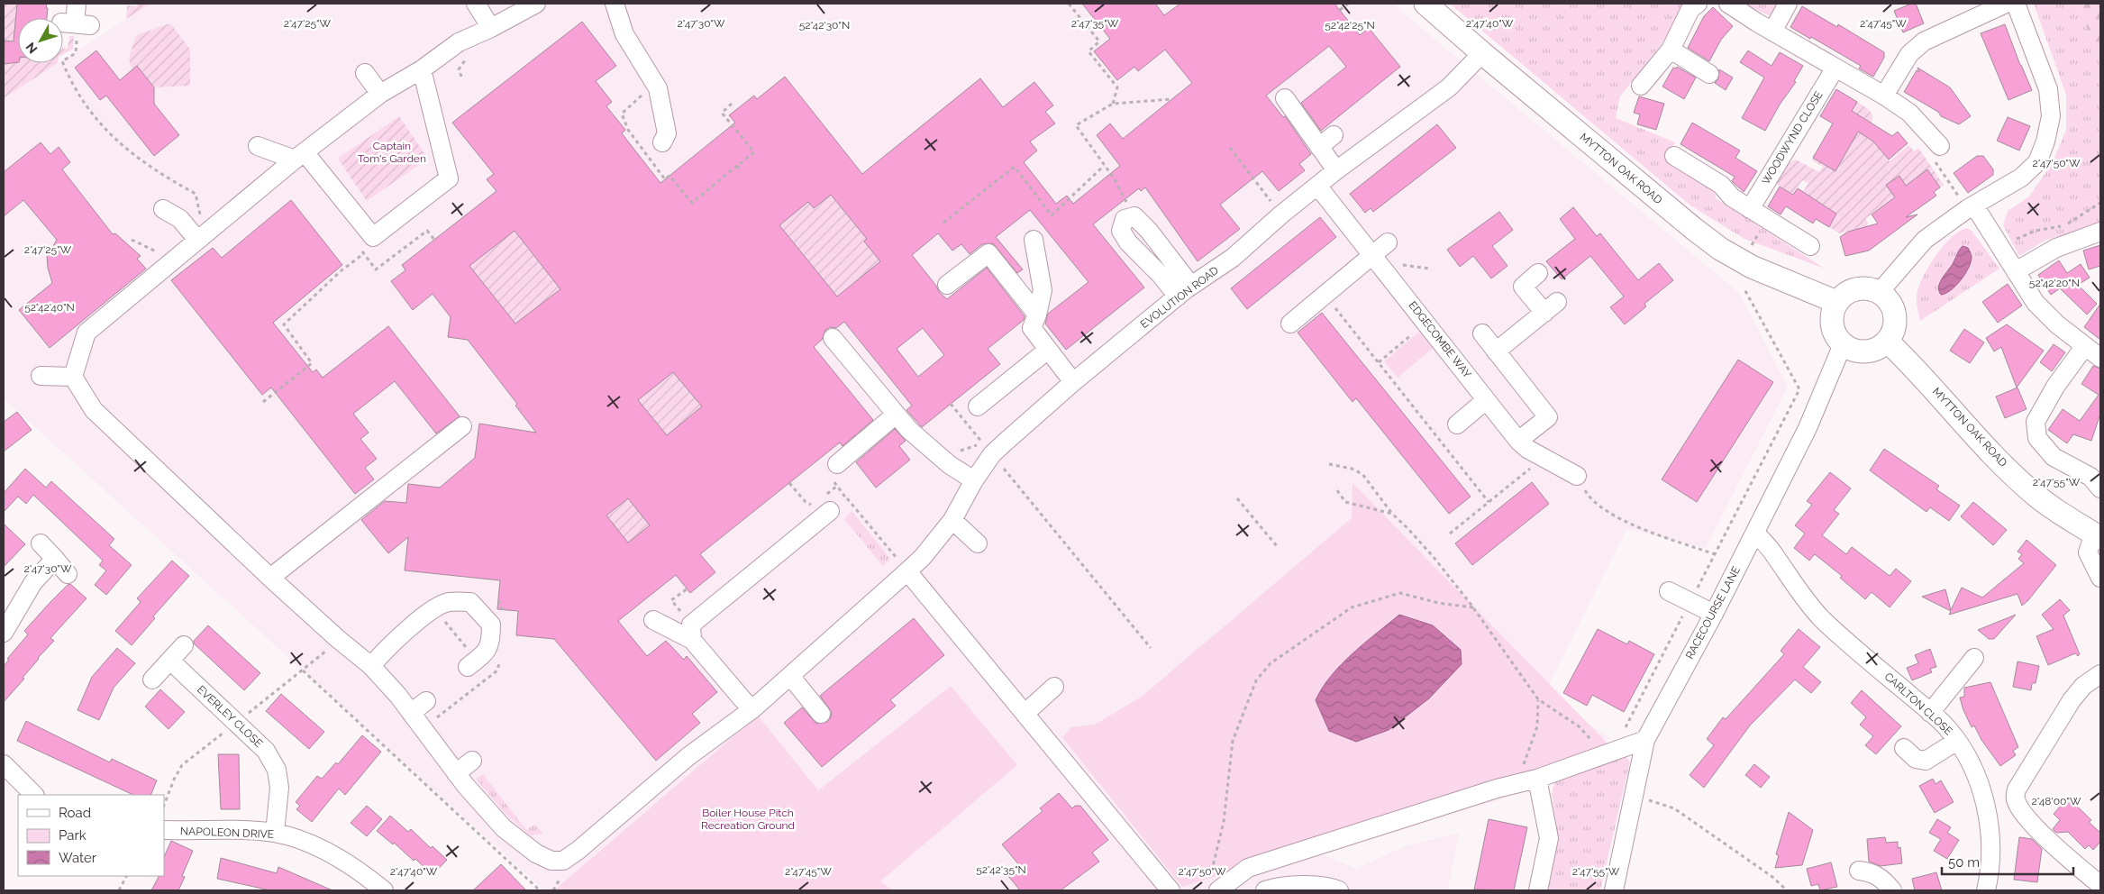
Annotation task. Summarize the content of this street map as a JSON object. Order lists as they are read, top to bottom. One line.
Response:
{"streets":{"main road":["MYTTON OAK ROAD"],"street":["WOODWYND CLOSE","EVOLUTION ROAD","EDGECOMBE WAY","RACECOURSE LANE","CARLTON CLOSE","EVERLEY CLOSE","NAPOLEON DRIVE"]},"crossings":[["MYTTON OAK ROAD","EVOLUTION ROAD"],["MYTTON OAK ROAD","RACECOURSE LANE"],["EVOLUTION ROAD","EDGECOMBE WAY"],["RACECOURSE LANE","CARLTON CLOSE"],["EVERLEY CLOSE","NAPOLEON DRIVE"]],"parks":["Captain Tom's Garden","Boiler House Pitch Recreation Ground"],"legend":["Road","Park","Water"],"scale_bar":"50 m","north":"bottom left","coordinates":["2°47'25\"W","2°47'30\"W","2°47'35\"W","2°47'40\"W","2°47'45\"W","52°42'30\"N","52°42'25\"N","2°47'50\"W","52°42'20\"N","52°42'40\"N","2°47'55\"W","2°48'00\"W","52°42'35\"N"]}
